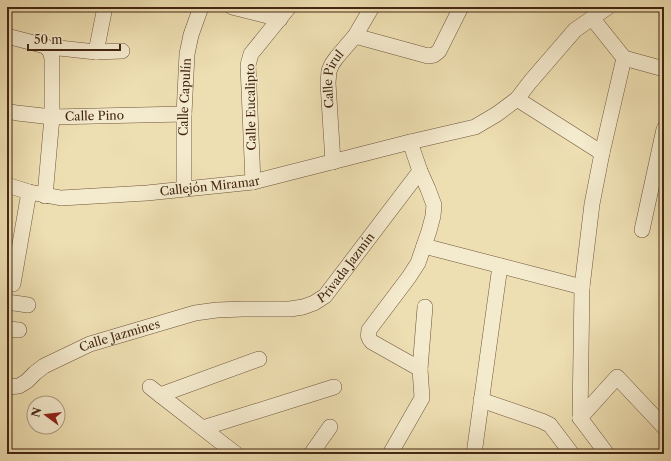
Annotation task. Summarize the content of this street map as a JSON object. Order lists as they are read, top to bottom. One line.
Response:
{"streets":{"street":["Calle Pirul","Calle Capulín","Calle Eucalipto","Calle Pino","Callejón Miramar","Privada Jazmín","Calle Jazmines"]},"crossings":[["Calle Pirul","Callejón Miramar"],["Calle Capulín","Calle Pino"],["Calle Capulín","Callejón Miramar"],["Calle Eucalipto","Callejón Miramar"],["Privada Jazmín","Calle Jazmines"]],"scale_bar":"50 m","north":"left"}
